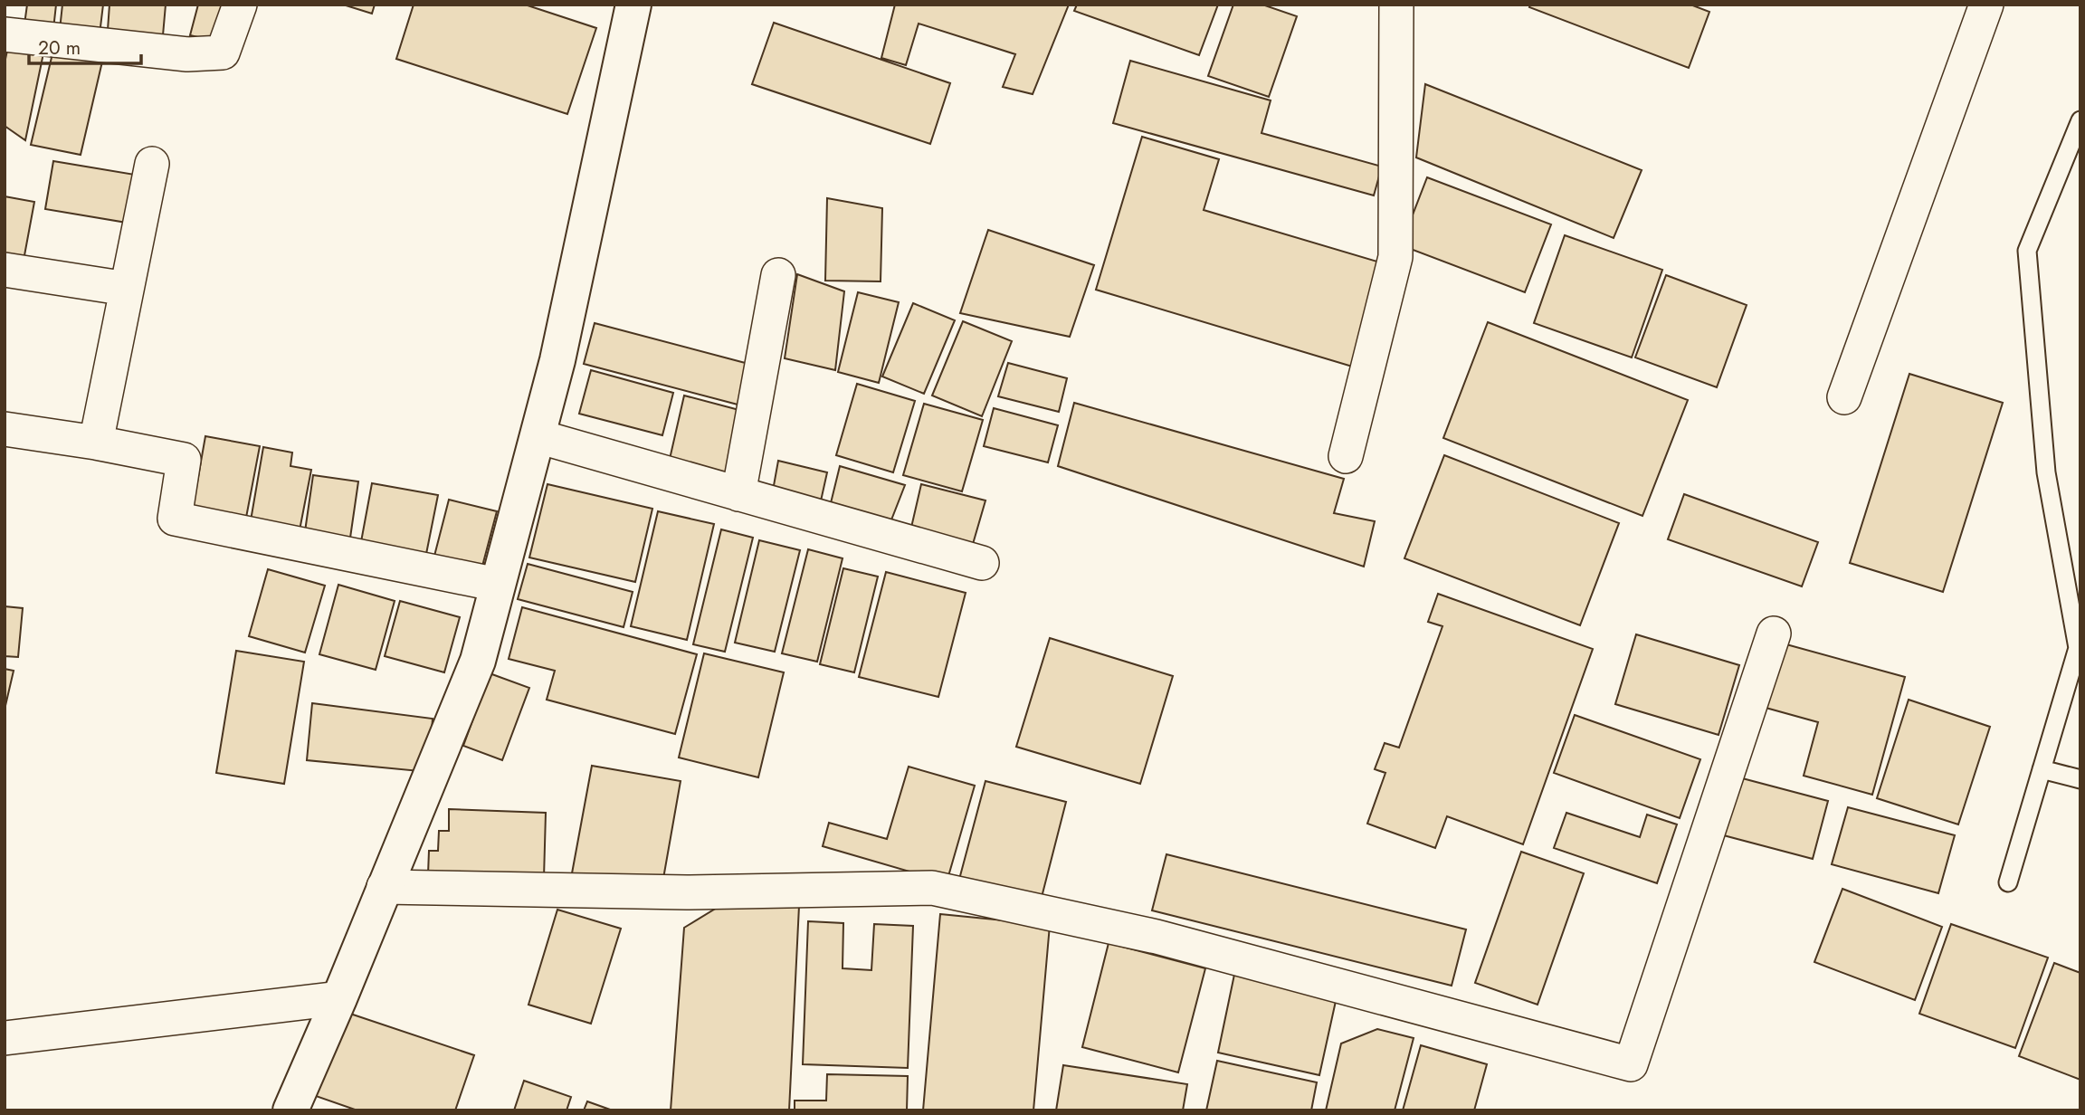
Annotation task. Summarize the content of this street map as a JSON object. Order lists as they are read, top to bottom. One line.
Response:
{"scale_bar":"20 m"}
